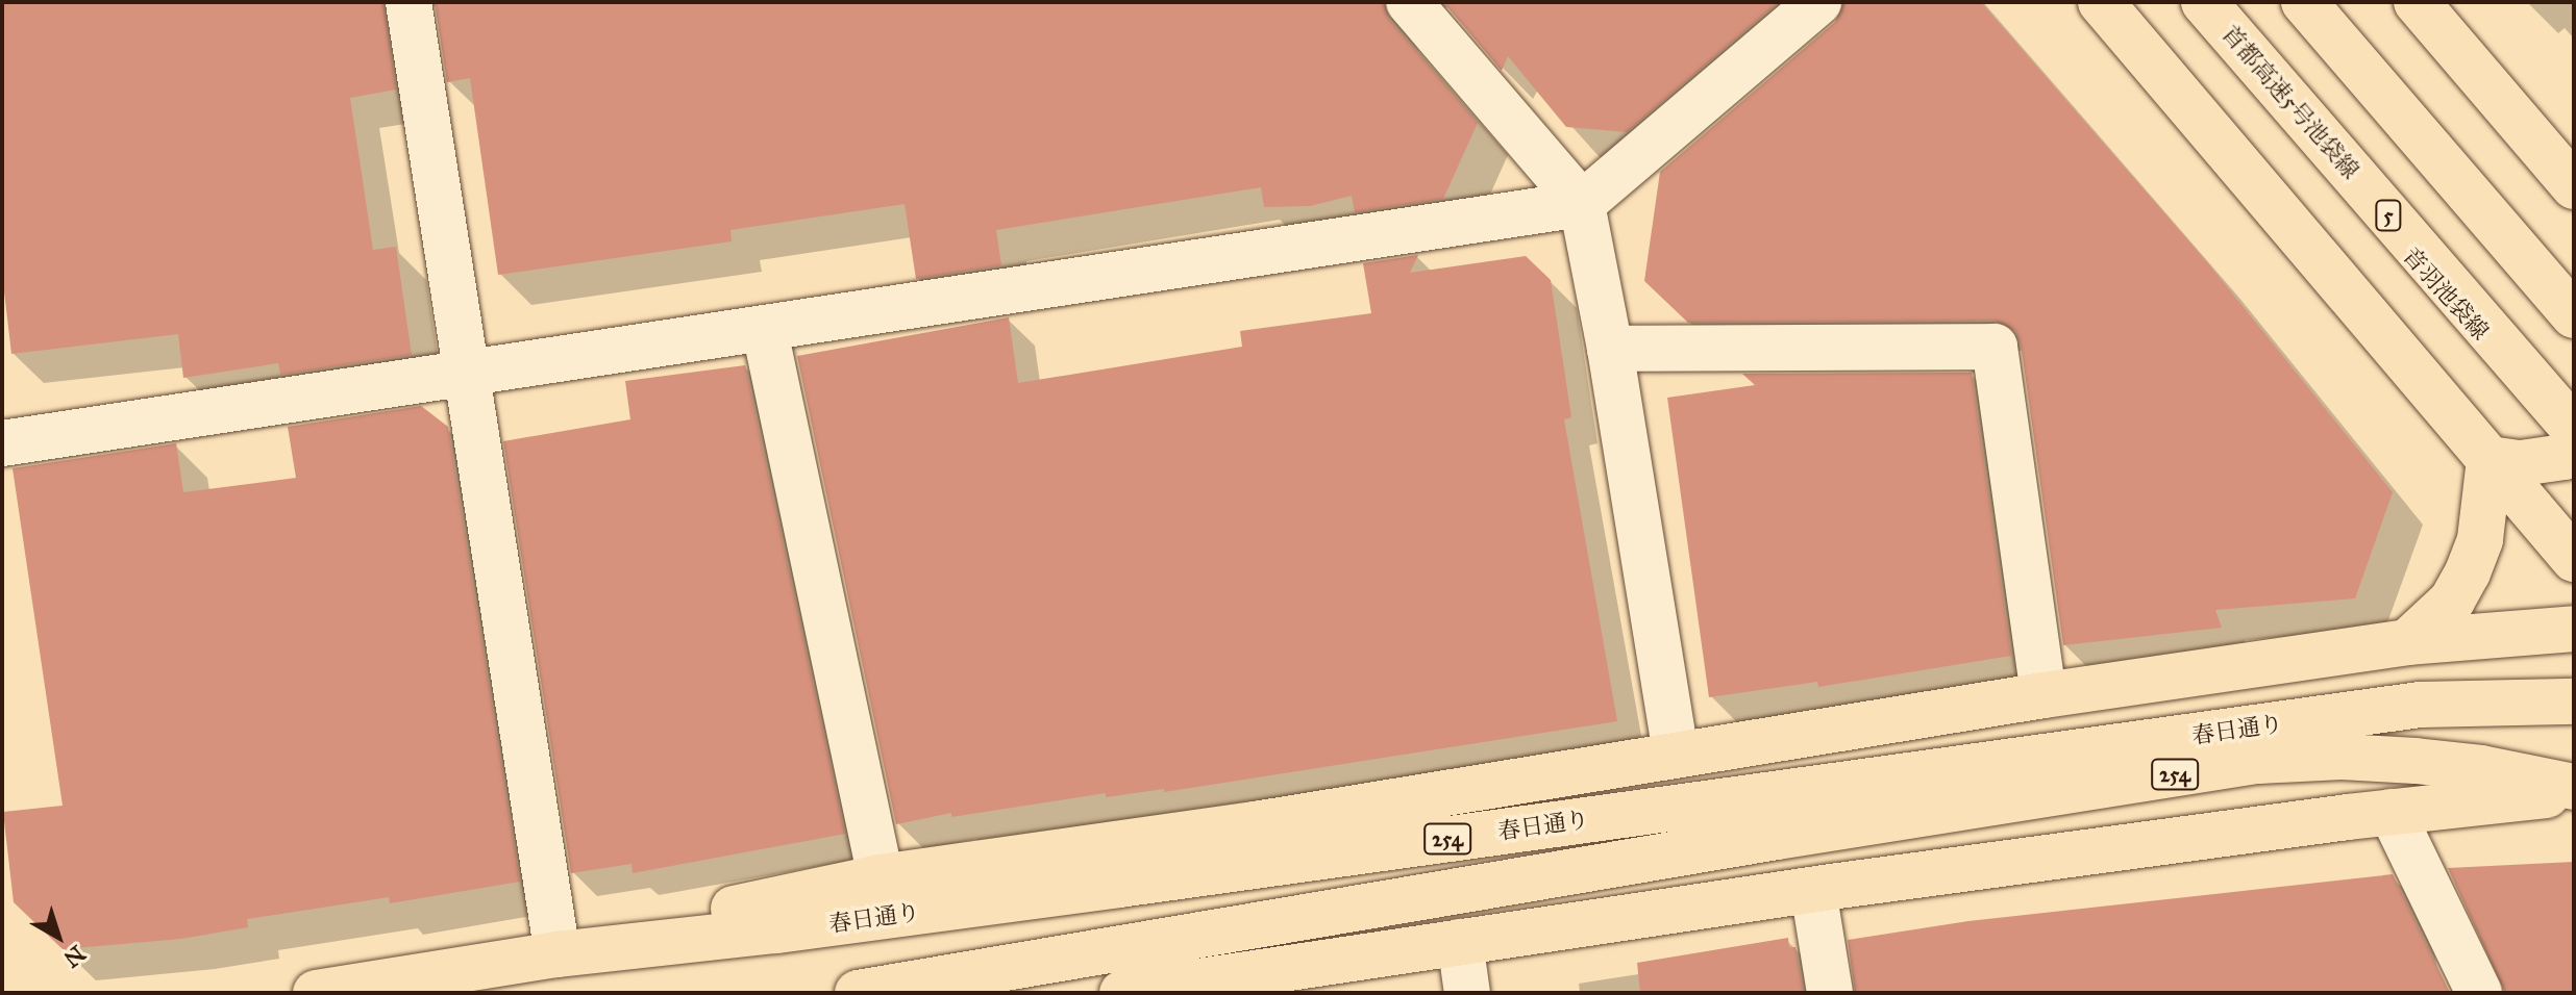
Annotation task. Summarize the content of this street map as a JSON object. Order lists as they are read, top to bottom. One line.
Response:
{"streets":{"main road":["首都高速5号池袋線","5","音羽池袋線","春日通り","254"]},"crossings":[["首都高速5号池袋線","音羽池袋線"]],"north":"bottom right"}
